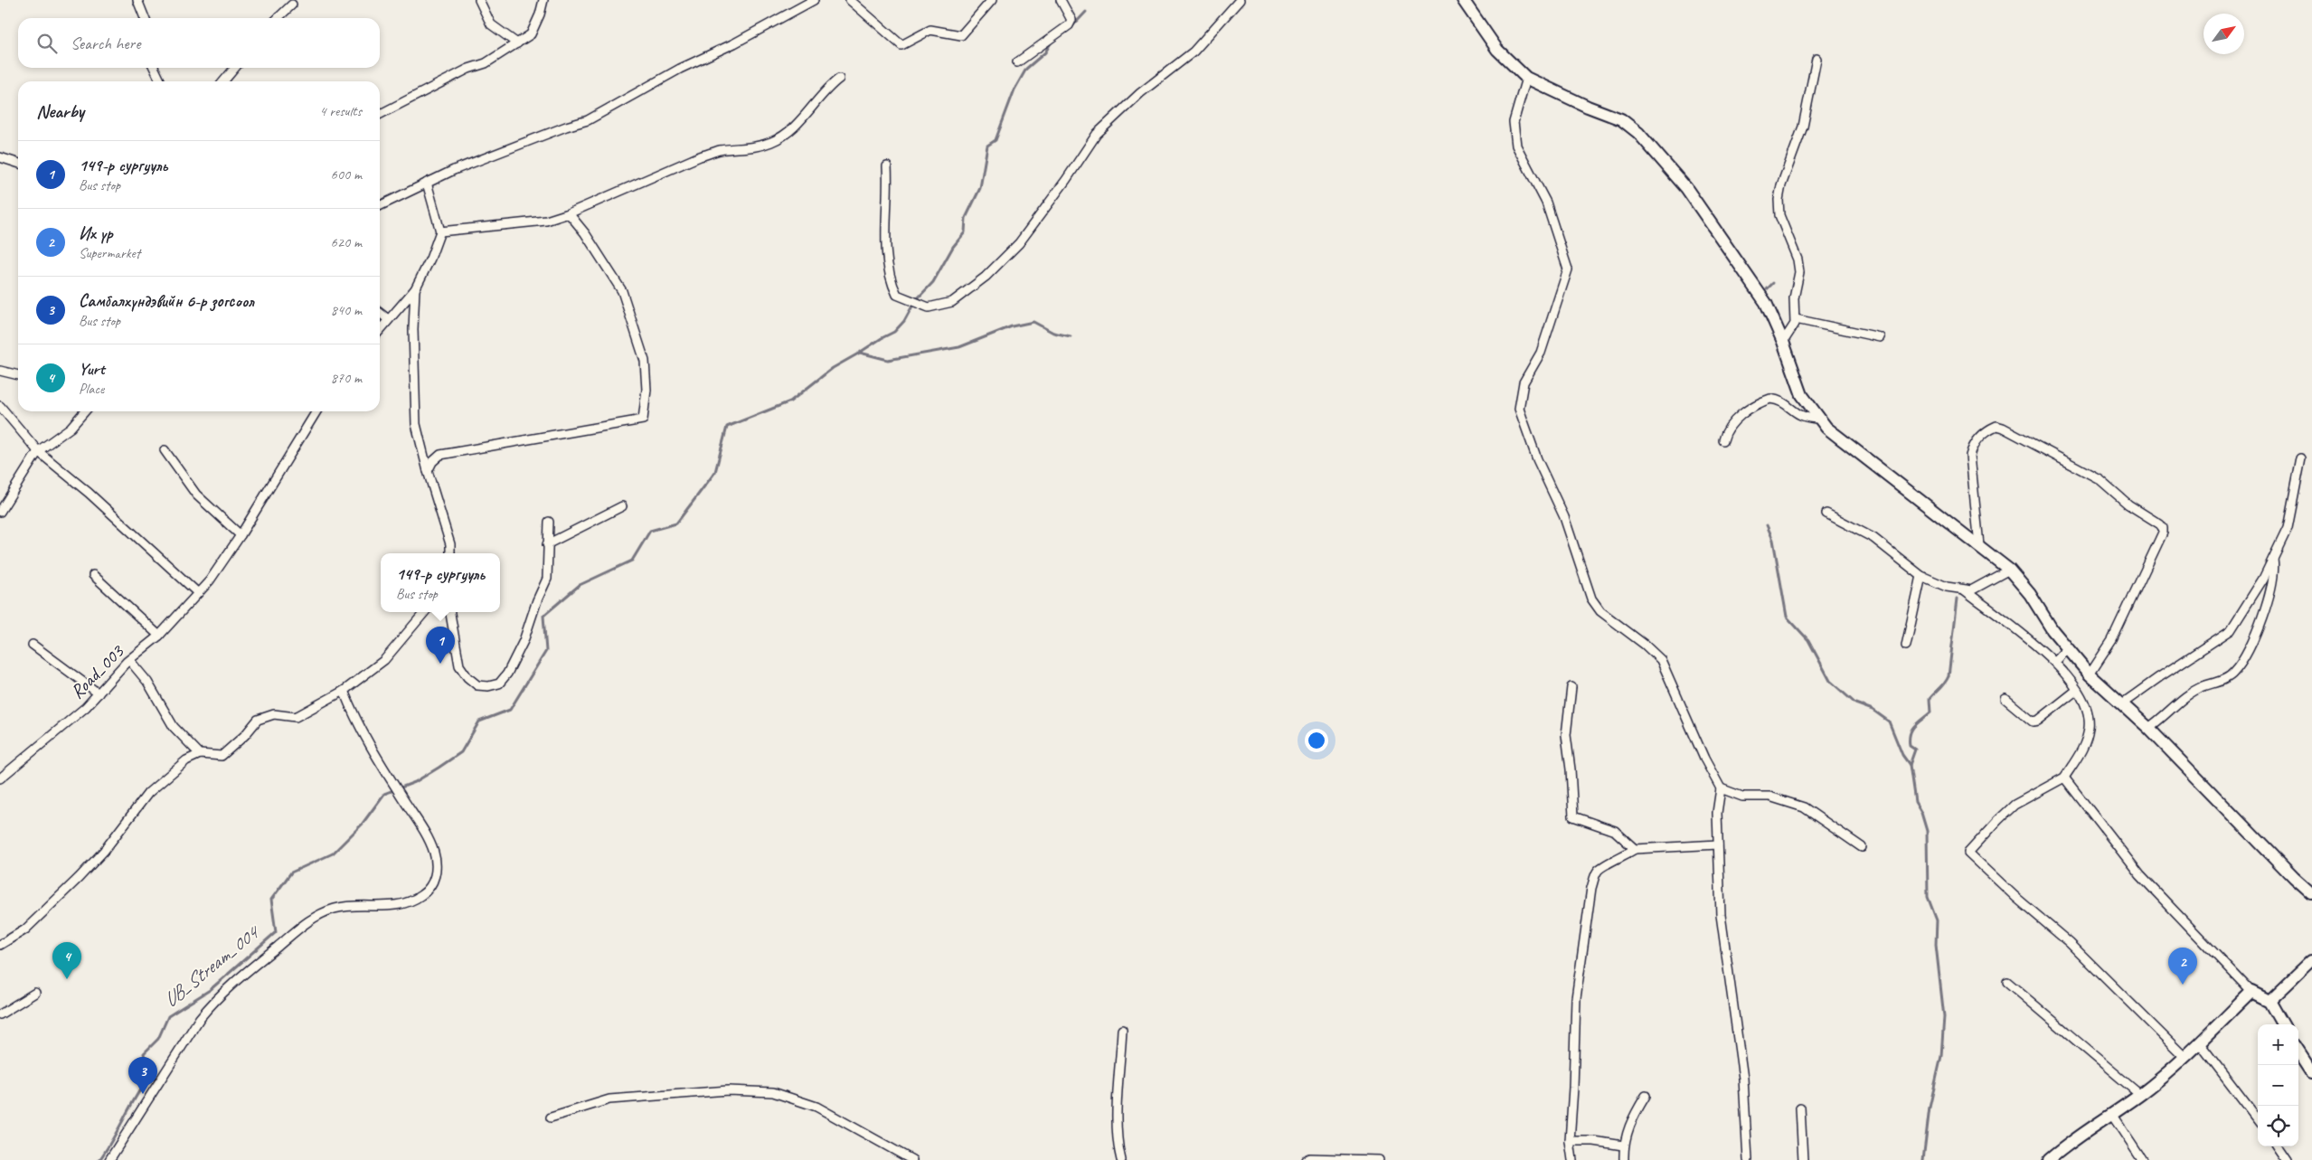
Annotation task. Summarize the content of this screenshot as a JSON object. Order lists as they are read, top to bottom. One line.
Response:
{"streets":{"street":["Road_003"]},"water":["UB_Stream_004"],"north":"top right","page":{"search":"Search here","heading":["Nearby","4 results"],"list":[{"mark":"1","name":"149-р сургууль","note":"Bus stop","value":"600 m"},{"mark":"2","name":"Их үр","note":"Supermarket","value":"620 m"},{"mark":"3","name":"Самбалхүндэвийн 6-р зогсоол","note":"Bus stop","value":"840 m"},{"mark":"4","name":"Yurt","note":"Place","value":"870 m"}],"popup":["149-р сургууль","Bus stop"],"pins":["1","4","2","3"],"map_buttons":["+","−"]}}
